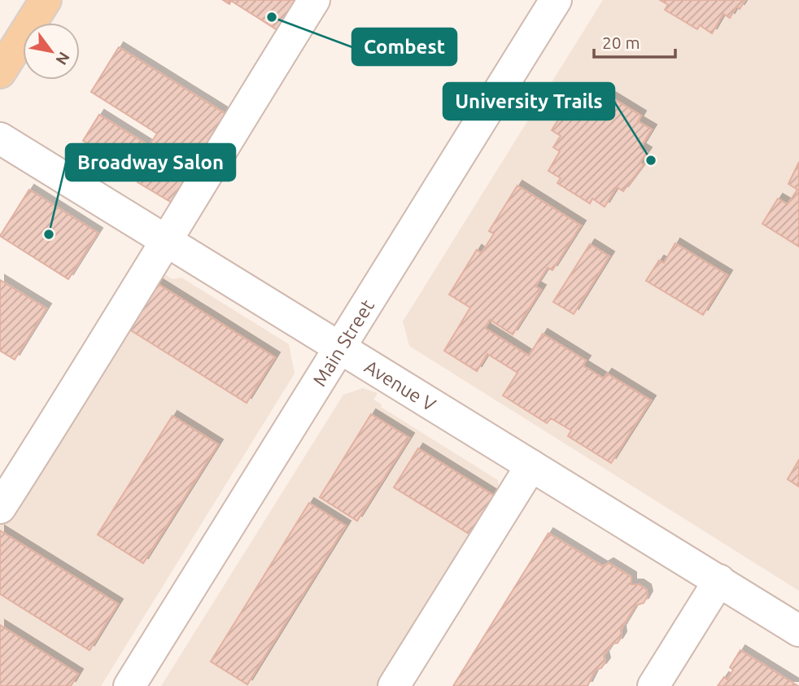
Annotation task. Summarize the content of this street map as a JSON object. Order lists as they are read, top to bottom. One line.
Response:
{"streets":{"street":["Main Street","Avenue V"]},"crossings":[["Main Street","Avenue V"]],"places":["Combest","University Trails","Broadway Salon"],"scale_bar":"20 m","north":"bottom right"}
